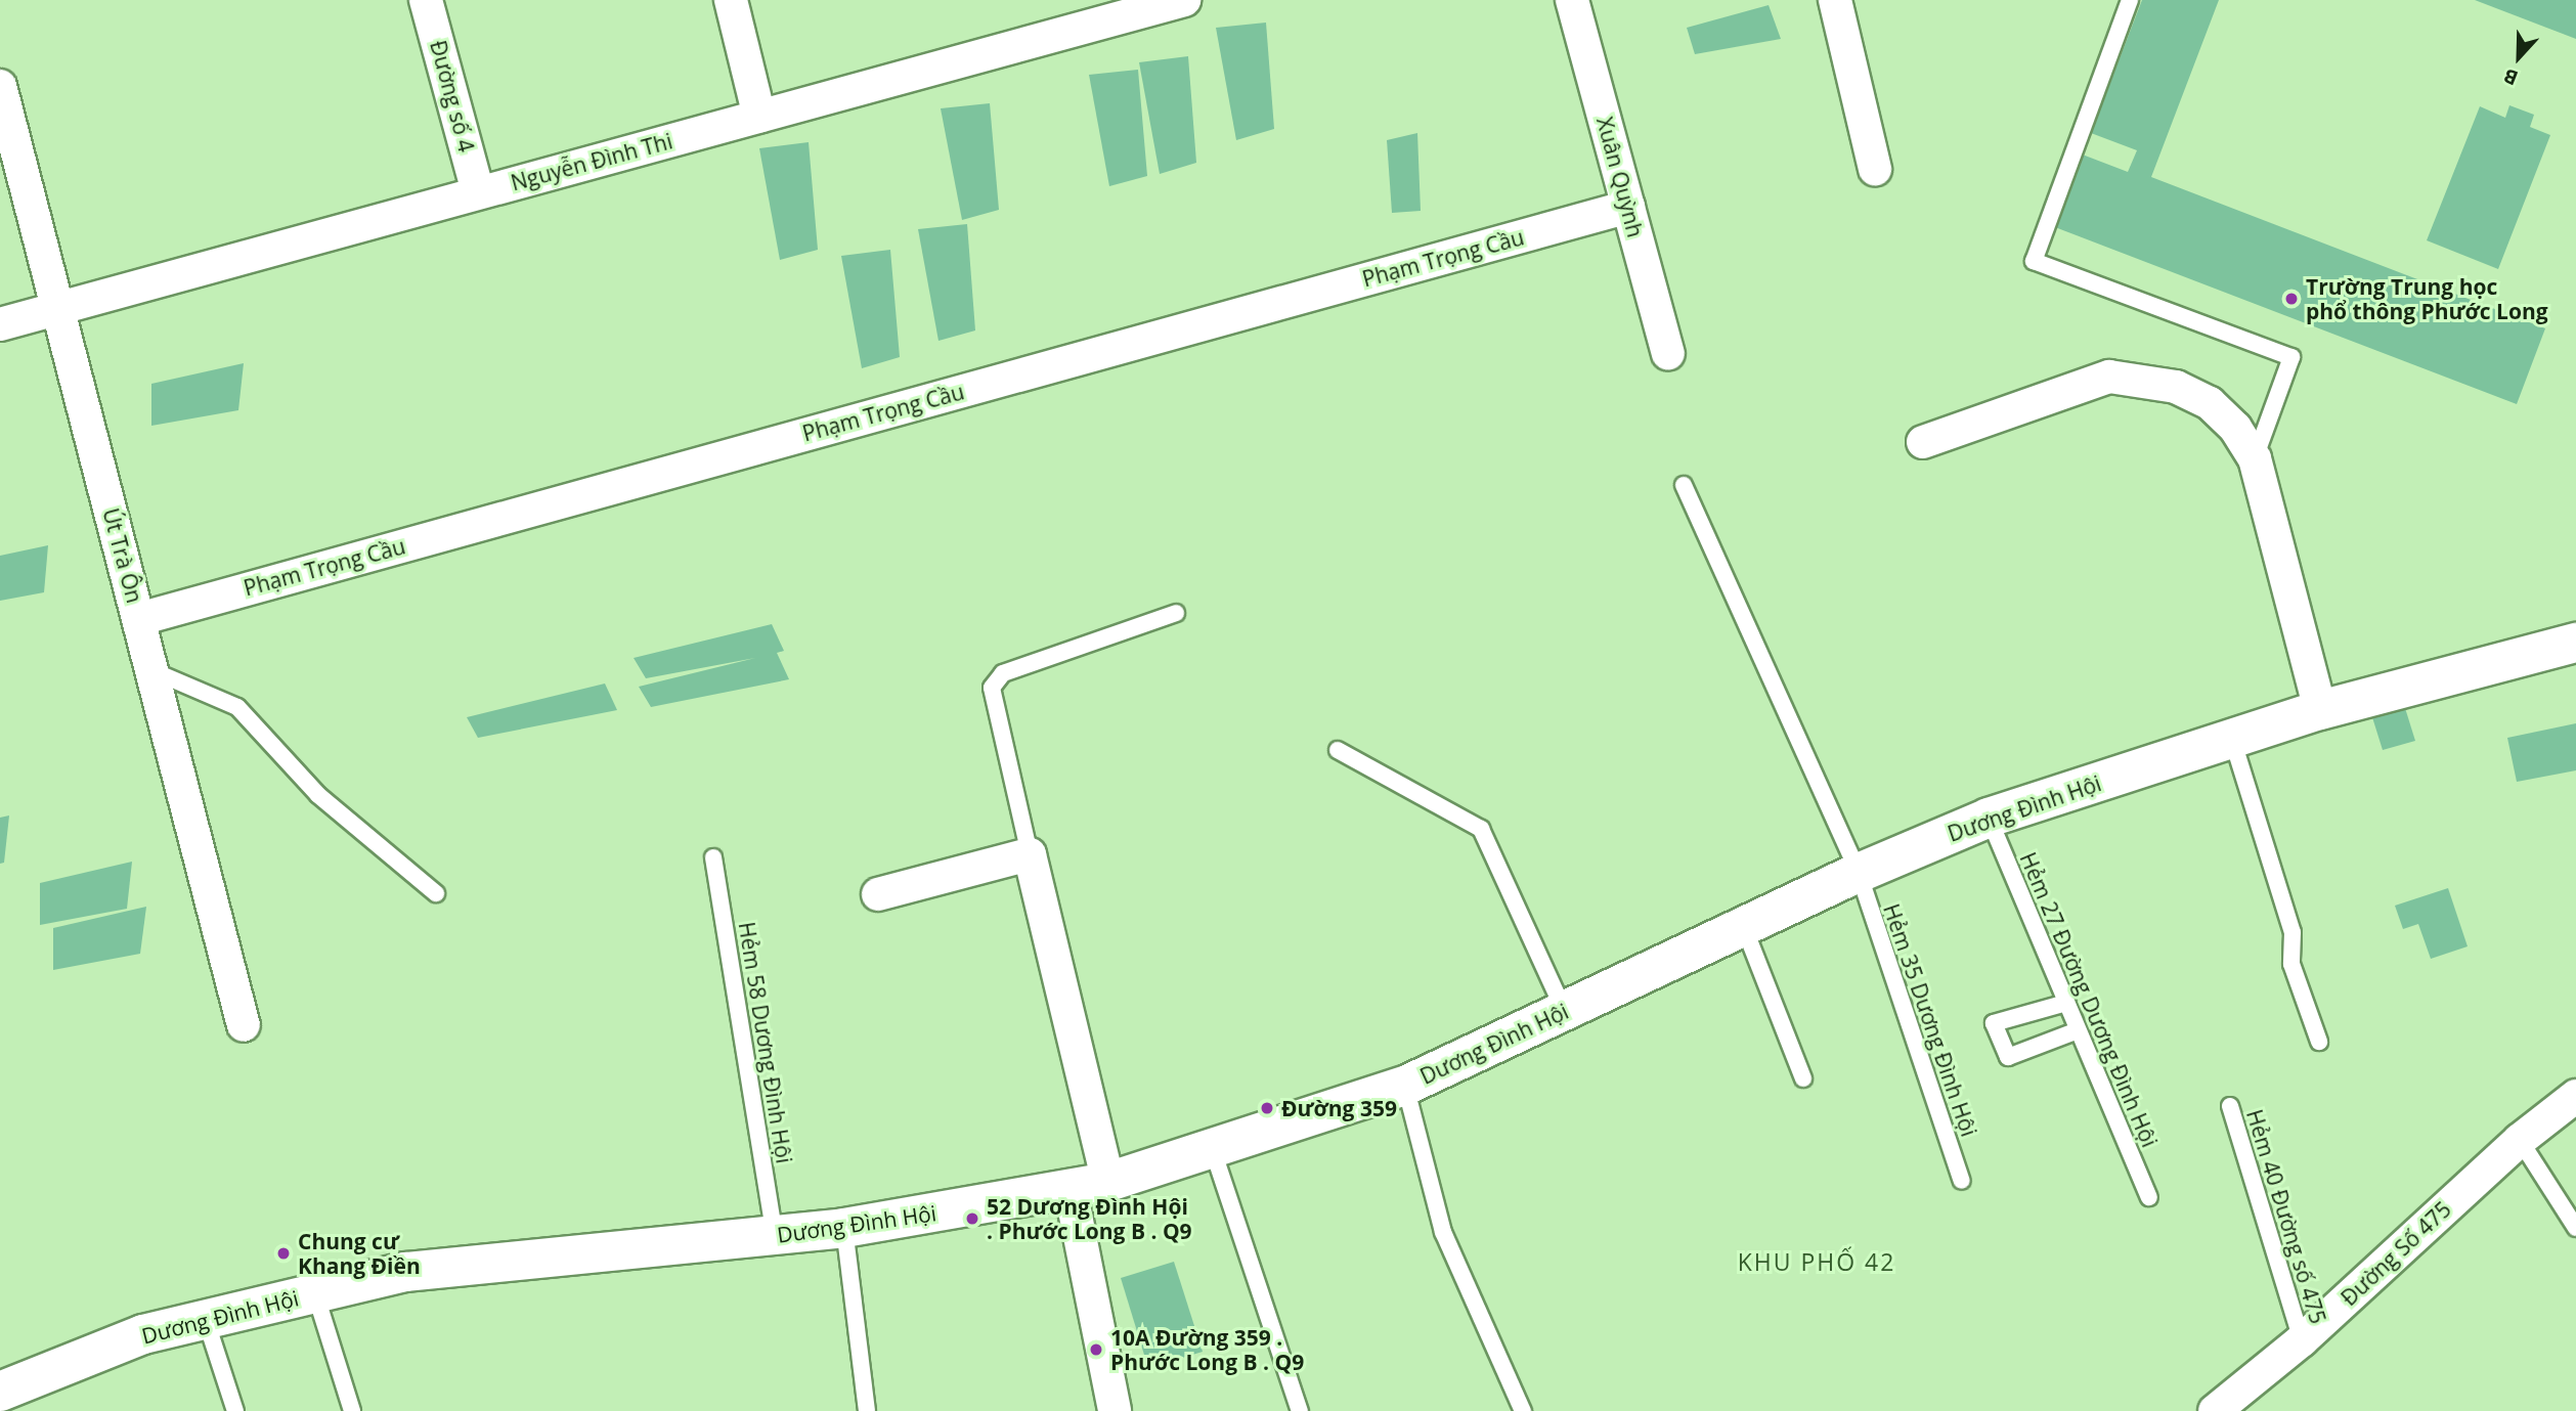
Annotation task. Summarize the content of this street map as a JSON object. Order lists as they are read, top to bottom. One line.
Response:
{"streets":{"street":["Đường số 4","Nguyễn Đình Thi","Xuân Quỳnh","Phạm Trọng Cầu","Út Trà Ôn","Dương Đình Hội","Đường Số 475"],"lane":["Hẻm 27 Đường Dương Đình Hội","Hẻm 35 Dương Đình Hội","Hẻm 58 Dương Đình Hội","Hẻm 40 Đường số 475"]},"crossings":[["Đường số 4","Nguyễn Đình Thi"],["Nguyễn Đình Thi","Út Trà Ôn"],["Xuân Quỳnh","Phạm Trọng Cầu"],["Phạm Trọng Cầu","Út Trà Ôn"],["Dương Đình Hội","Hẻm 27 Đường Dương Đình Hội"],["Dương Đình Hội","Hẻm 35 Dương Đình Hội"],["Dương Đình Hội","Hẻm 58 Dương Đình Hội"],["Hẻm 40 Đường số 475","Đường Số 475"]],"districts":["KHU PHỐ 42"],"places":["Trường Trung học phổ thông Phước Long","Đường 359","52 Dương Đình Hội . Phước Long B . Q9","Chung cư Khang Điền","10A Đường 359 . Phước Long B . Q9"],"north":"bottom"}
